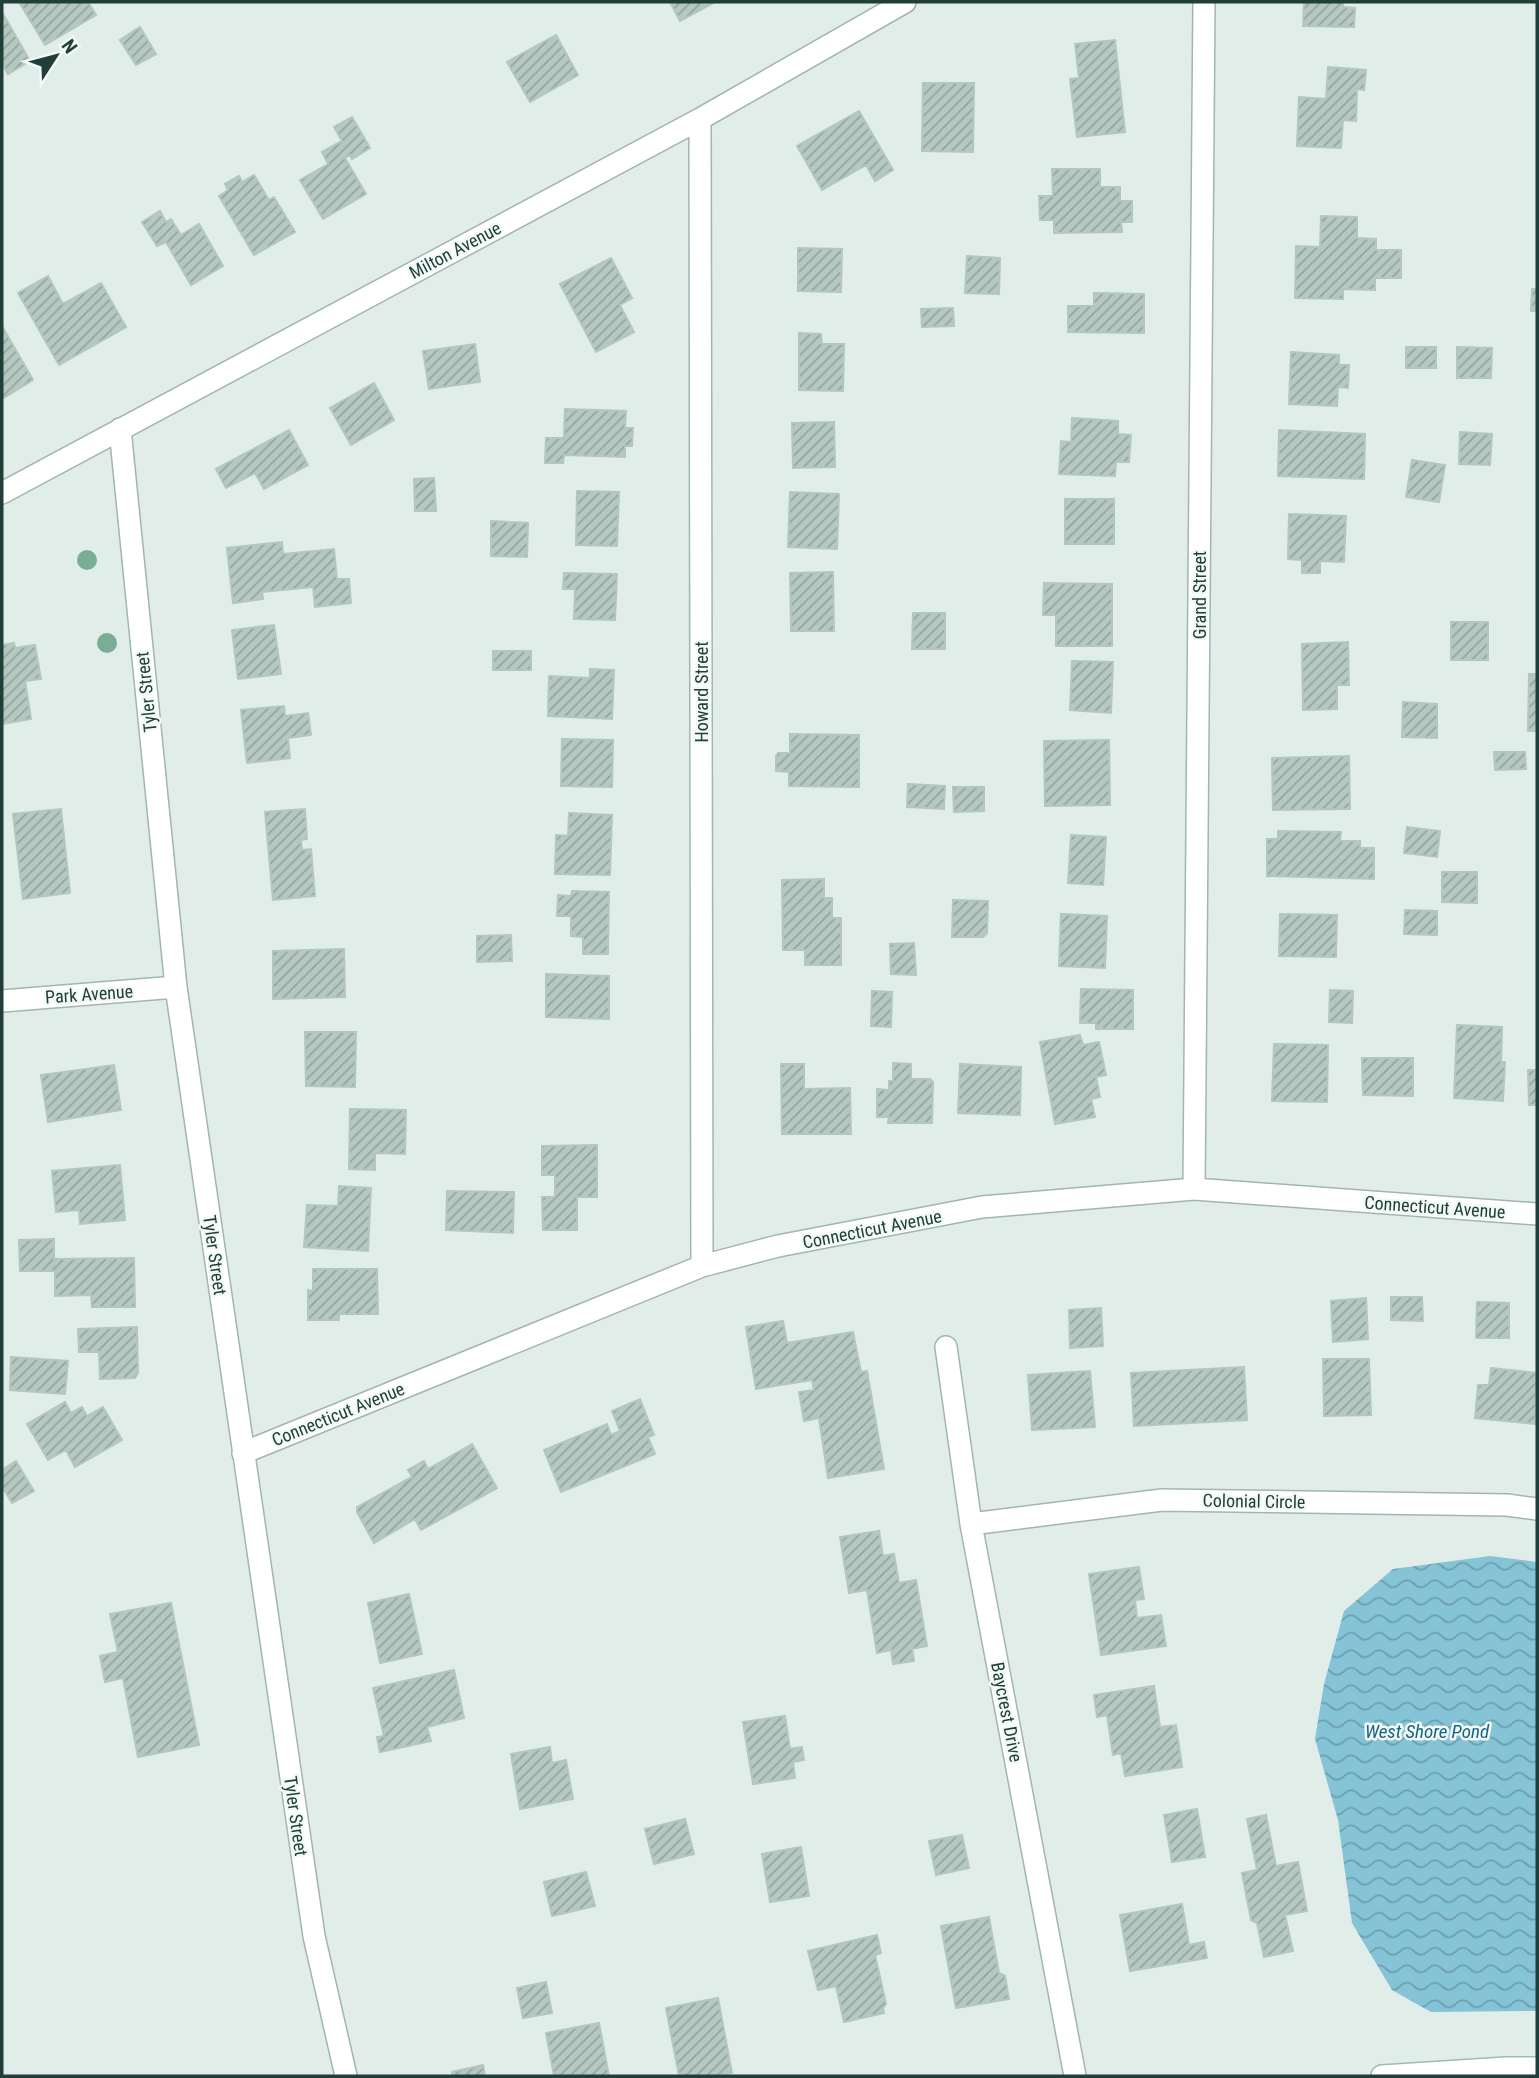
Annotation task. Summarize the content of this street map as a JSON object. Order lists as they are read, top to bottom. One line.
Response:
{"streets":{"street":["Milton Avenue","Grand Street","Tyler Street","Howard Street","Park Avenue","Connecticut Avenue","Colonial Circle","Baycrest Drive"]},"crossings":[["Milton Avenue","Tyler Street"],["Milton Avenue","Howard Street"],["Grand Street","Connecticut Avenue"],["Tyler Street","Park Avenue"],["Tyler Street","Connecticut Avenue"],["Howard Street","Connecticut Avenue"],["Colonial Circle","Baycrest Drive"]],"water":["West Shore Pond"],"north":"top right"}
